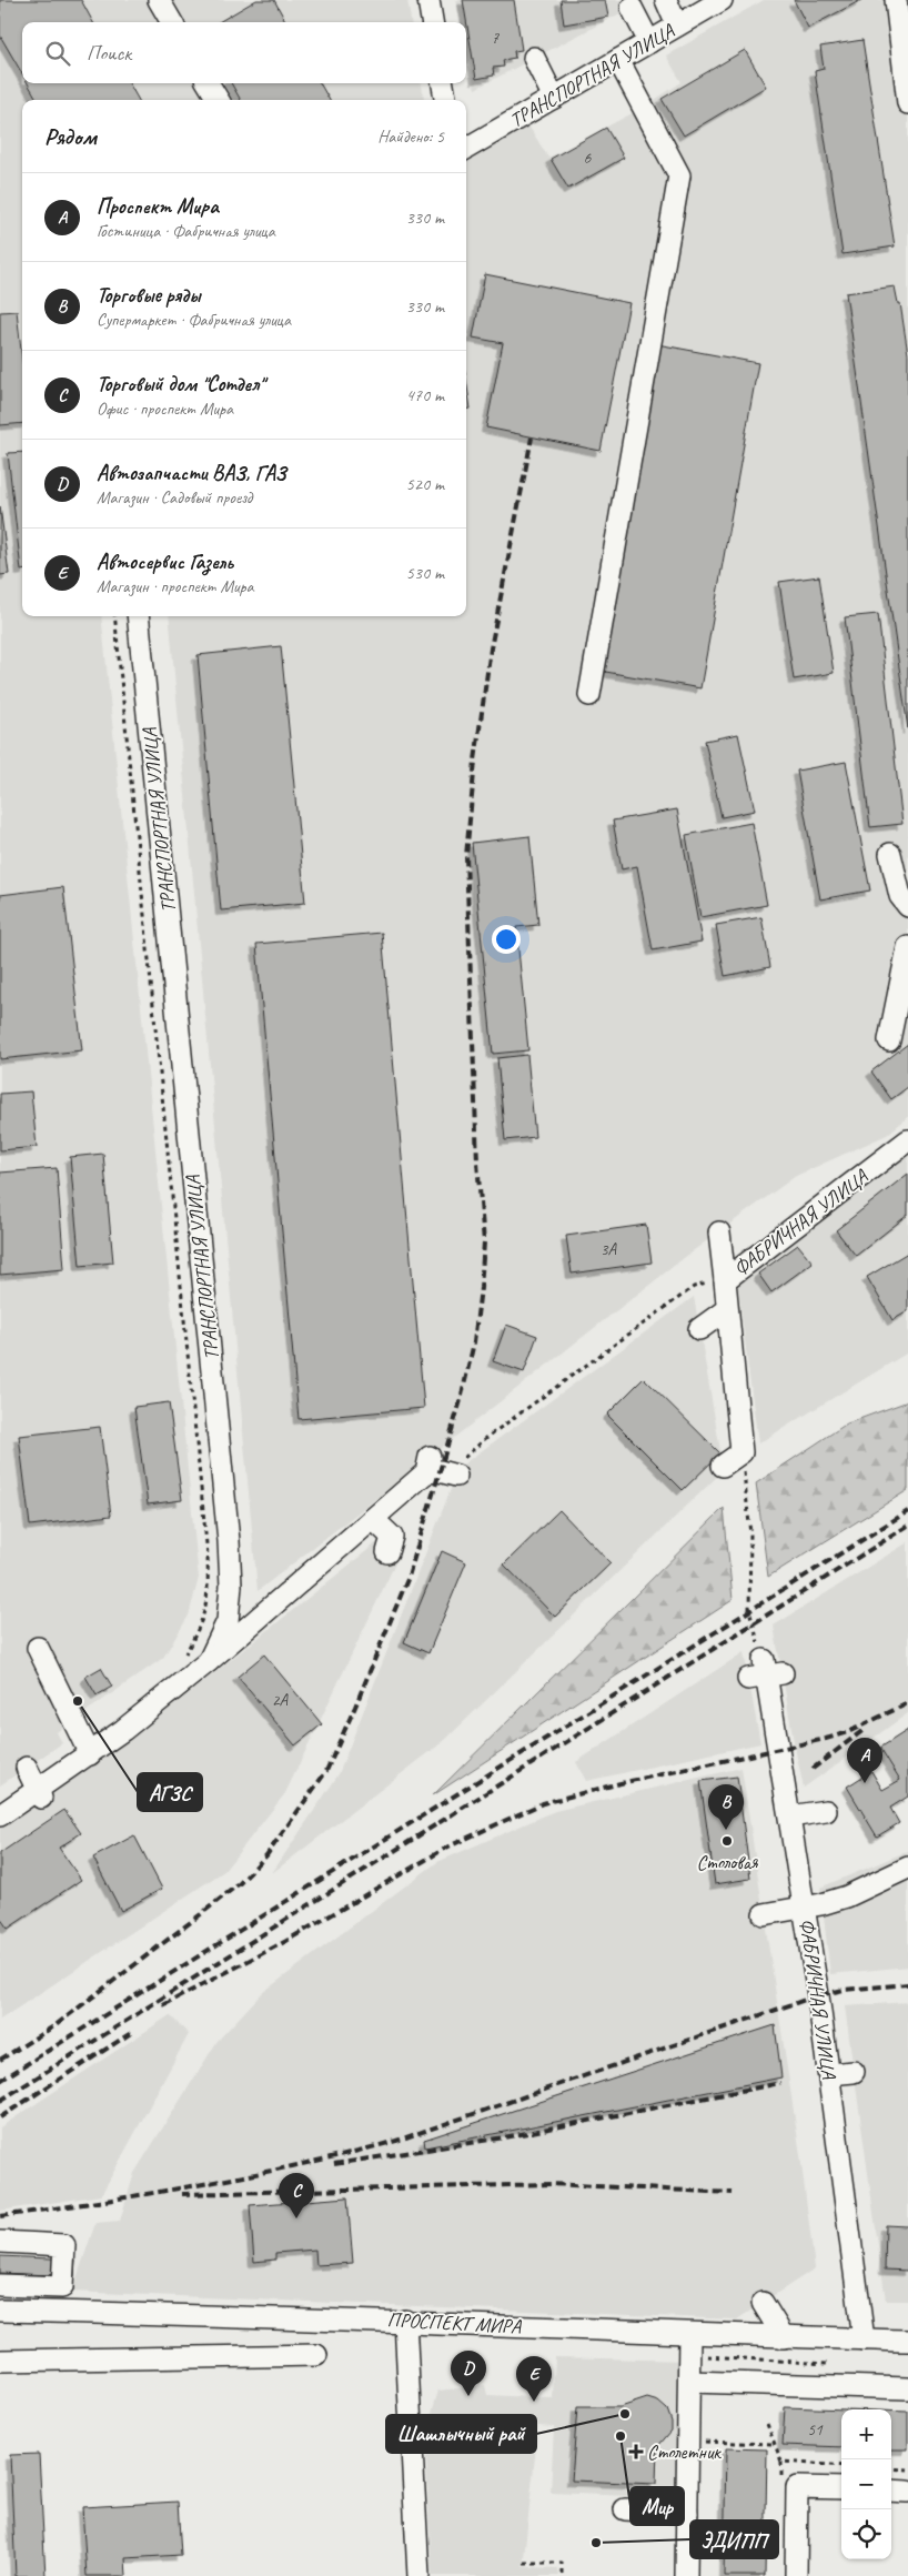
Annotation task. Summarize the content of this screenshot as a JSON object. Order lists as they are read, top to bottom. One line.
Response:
{"streets":{"street":["ТРАНСПОРТНАЯ УЛИЦА","ФАБРИЧНАЯ УЛИЦА","ПРОСПЕКТ МИРА"]},"crossings":[["ФАБРИЧНАЯ УЛИЦА","ПРОСПЕКТ МИРА"]],"places":{"other":["АГЗС","Столовая","Шашлычный рай","Мир","ЭДИПП"],"health":["Столетник"]},"house_numbers":["7","6","3А","2А","51"],"page":{"search":"Поиск","heading":["Рядом","Найдено: 5"],"list":[{"mark":"A","name":"Проспект Мира","note":"Гостиница · Фабричная улица","value":"330 m"},{"mark":"B","name":"Торговые ряды","note":"Супермаркет · Фабричная улица","value":"330 m"},{"mark":"C","name":"Торговый дом \"Сотдел\"","note":"Офис · проспект Мира","value":"470 m"},{"mark":"D","name":"Автозапчасти ВАЗ, ГАЗ","note":"Магазин · Садовый проезд","value":"520 m"},{"mark":"E","name":"Автосервис Газель","note":"Магазин · проспект Мира","value":"530 m"}],"pins":["A","B","C","D","E"],"map_buttons":["+","−"]}}
